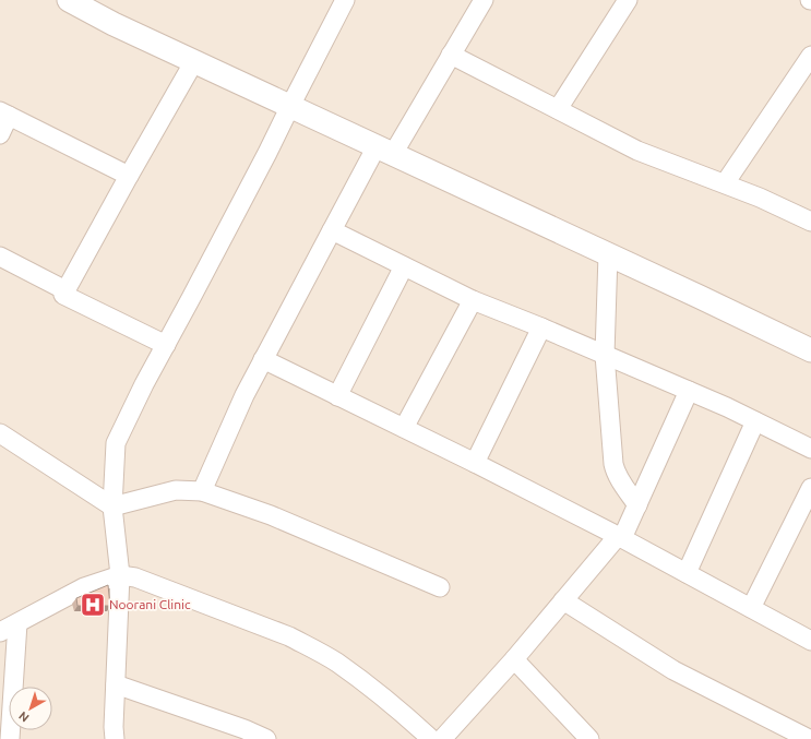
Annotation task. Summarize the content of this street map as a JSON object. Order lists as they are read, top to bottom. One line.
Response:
{"places":{"hospital":["Noorani Clinic"]},"north":"bottom left"}
